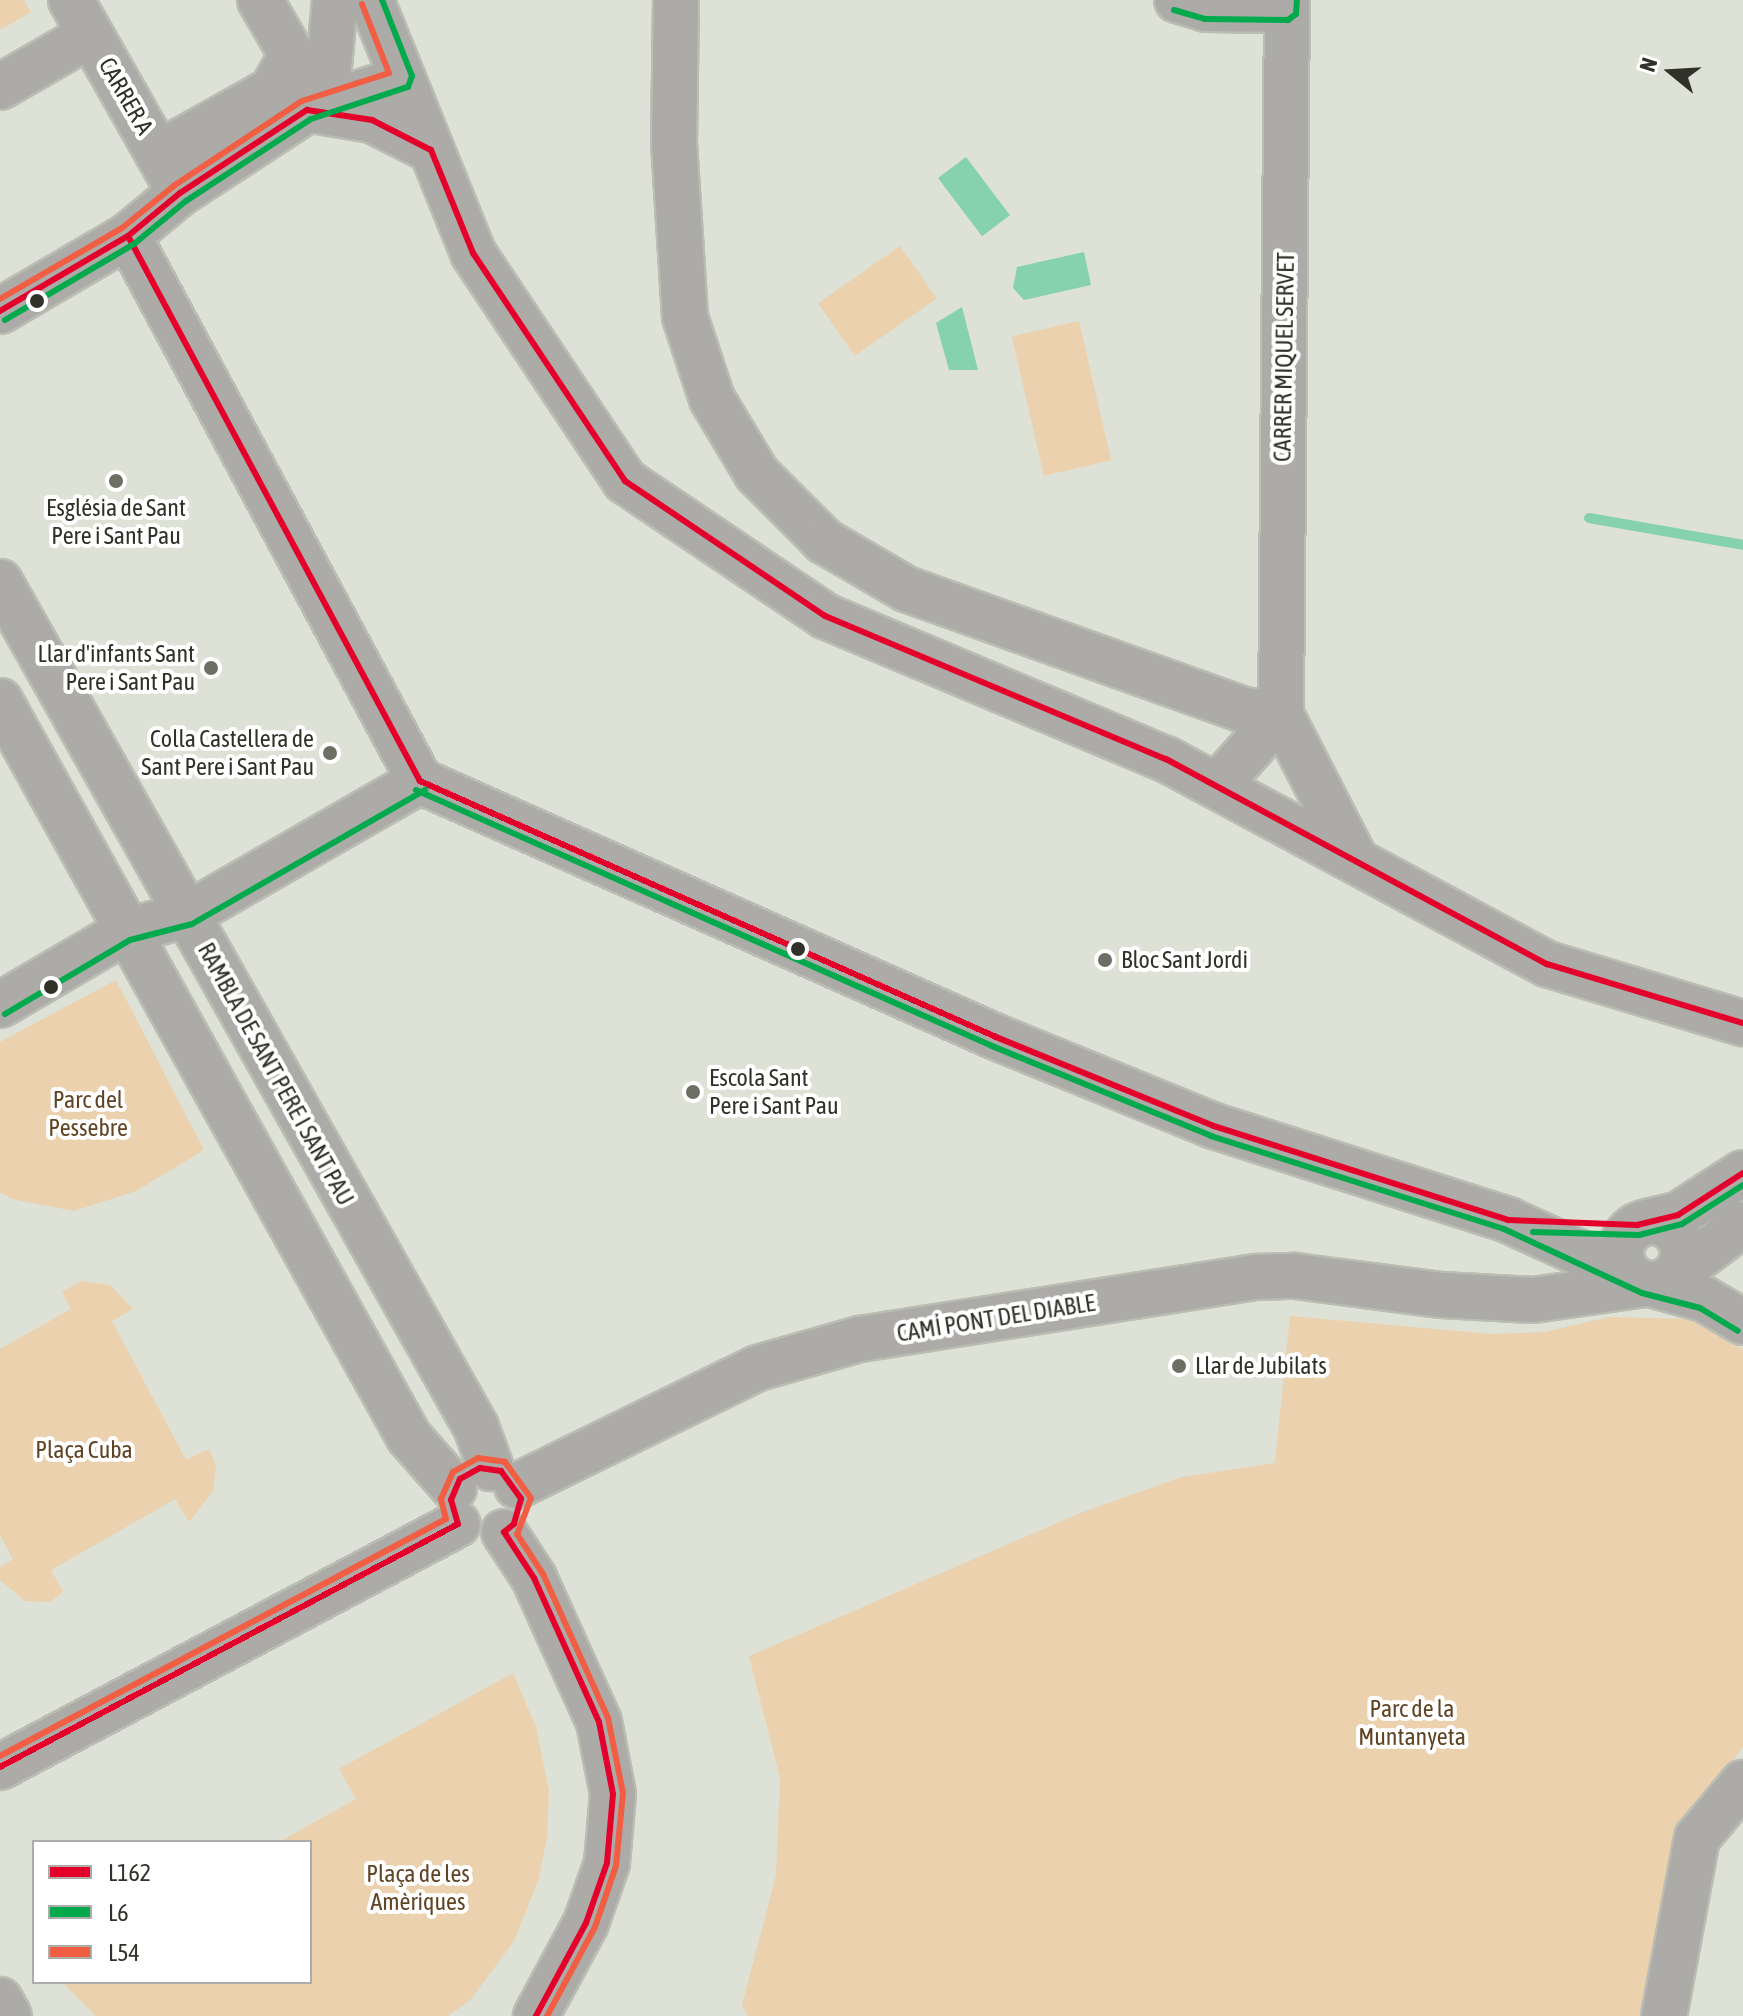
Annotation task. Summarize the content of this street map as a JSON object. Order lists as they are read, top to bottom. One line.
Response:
{"streets":{"street":["CARRER A","CARRER MIQUEL SERVET","RAMBLA DE SANT PERE I SANT PAU","CAMÍ PONT DEL DIABLE"]},"crossings":[["RAMBLA DE SANT PERE I SANT PAU","CAMÍ PONT DEL DIABLE"]],"parks":["Parc del Pessebre","Plaça Cuba","Parc de la Muntanyeta","Plaça de les Amèriques"],"places":["Església de Sant Pere i Sant Pau","Llar d'infants Sant Pere i Sant Pau","Colla Castellera de Sant Pere i Sant Pau","Bloc Sant Jordi","Escola Sant Pere i Sant Pau","Llar de Jubilats"],"lines":["transit line L6","transit line L54","transit line L162"],"legend":["L162","L6","L54"],"north":"left"}
